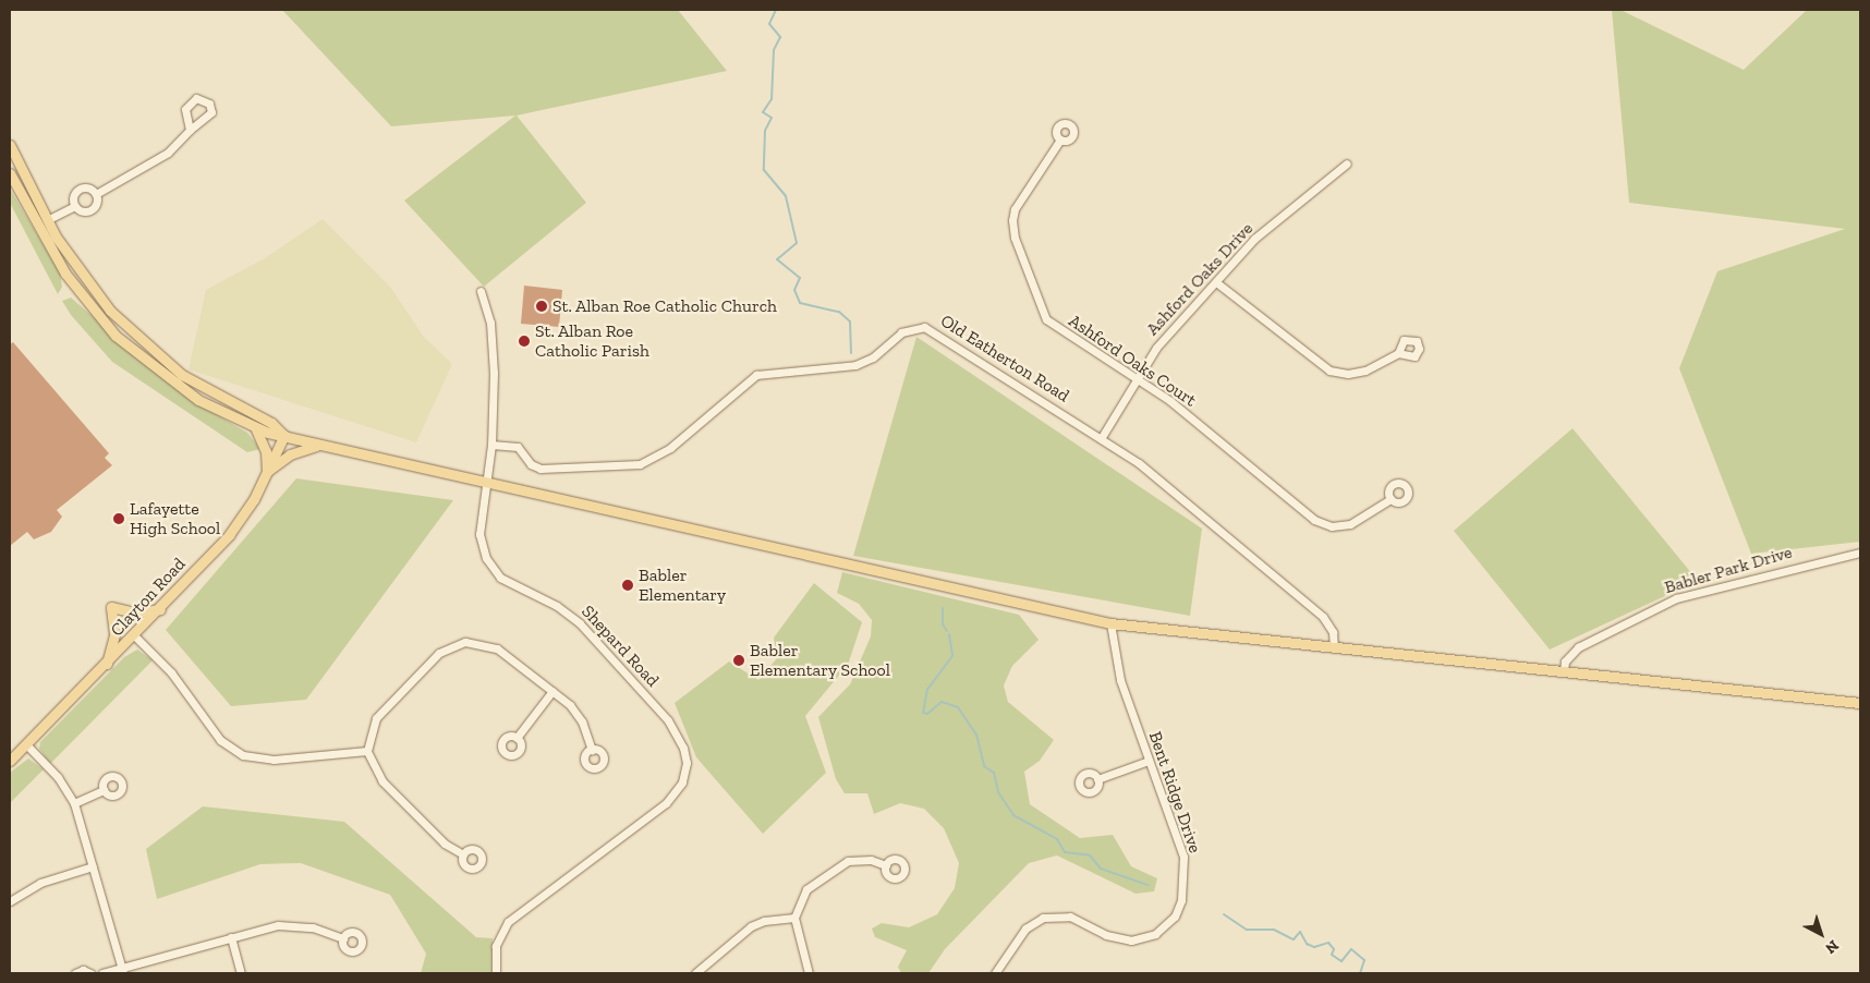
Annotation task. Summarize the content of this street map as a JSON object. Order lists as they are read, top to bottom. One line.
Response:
{"streets":{"main road":["Clayton Road"],"street":["Ashford Oaks Drive","Old Eatherton Road","Ashford Oaks Court","Babler Park Drive","Shepard Road","Bent Ridge Drive"]},"crossings":[["Ashford Oaks Drive","Old Eatherton Road"],["Ashford Oaks Drive","Ashford Oaks Court"],["Old Eatherton Road","Shepard Road"]],"places":["St. Alban Roe Catholic Church","St. Alban Roe Catholic Parish","Lafayette High School","Babler Elementary","Babler Elementary School"],"north":"bottom right"}
